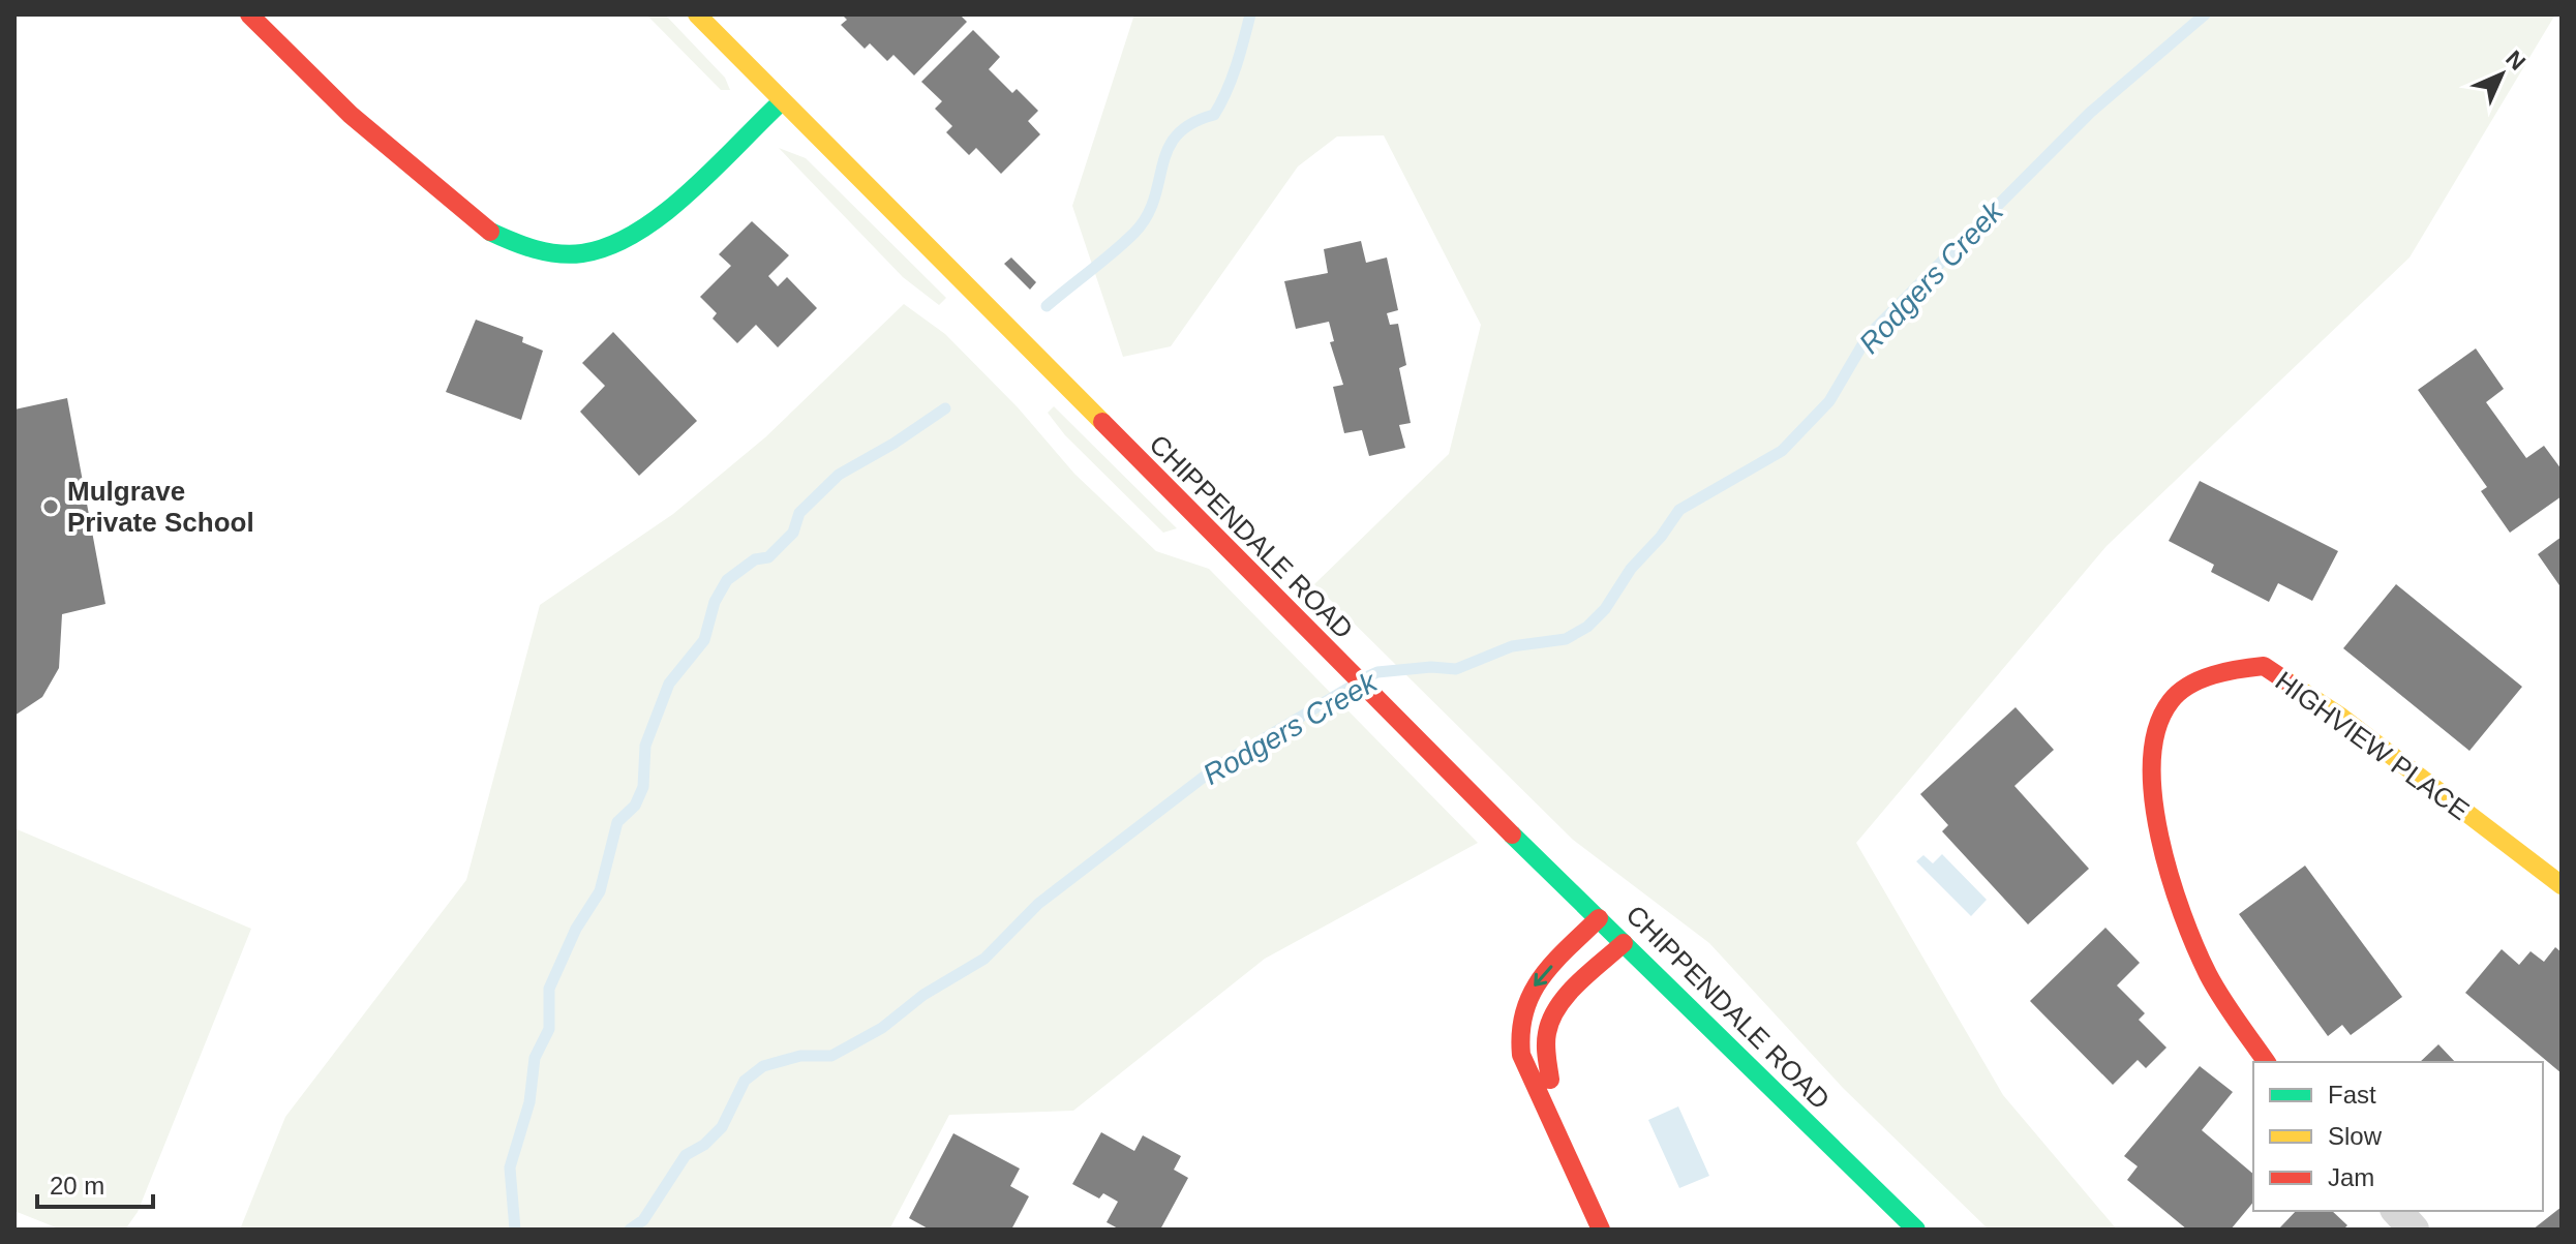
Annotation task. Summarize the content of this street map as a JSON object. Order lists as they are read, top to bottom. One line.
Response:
{"streets":{"street":["CHIPPENDALE ROAD","HIGHVIEW PLACE"]},"water":["Rodgers Creek"],"places":["Mulgrave Private School"],"legend":["Fast","Slow","Jam"],"scale_bar":"20 m","north":"top right"}
